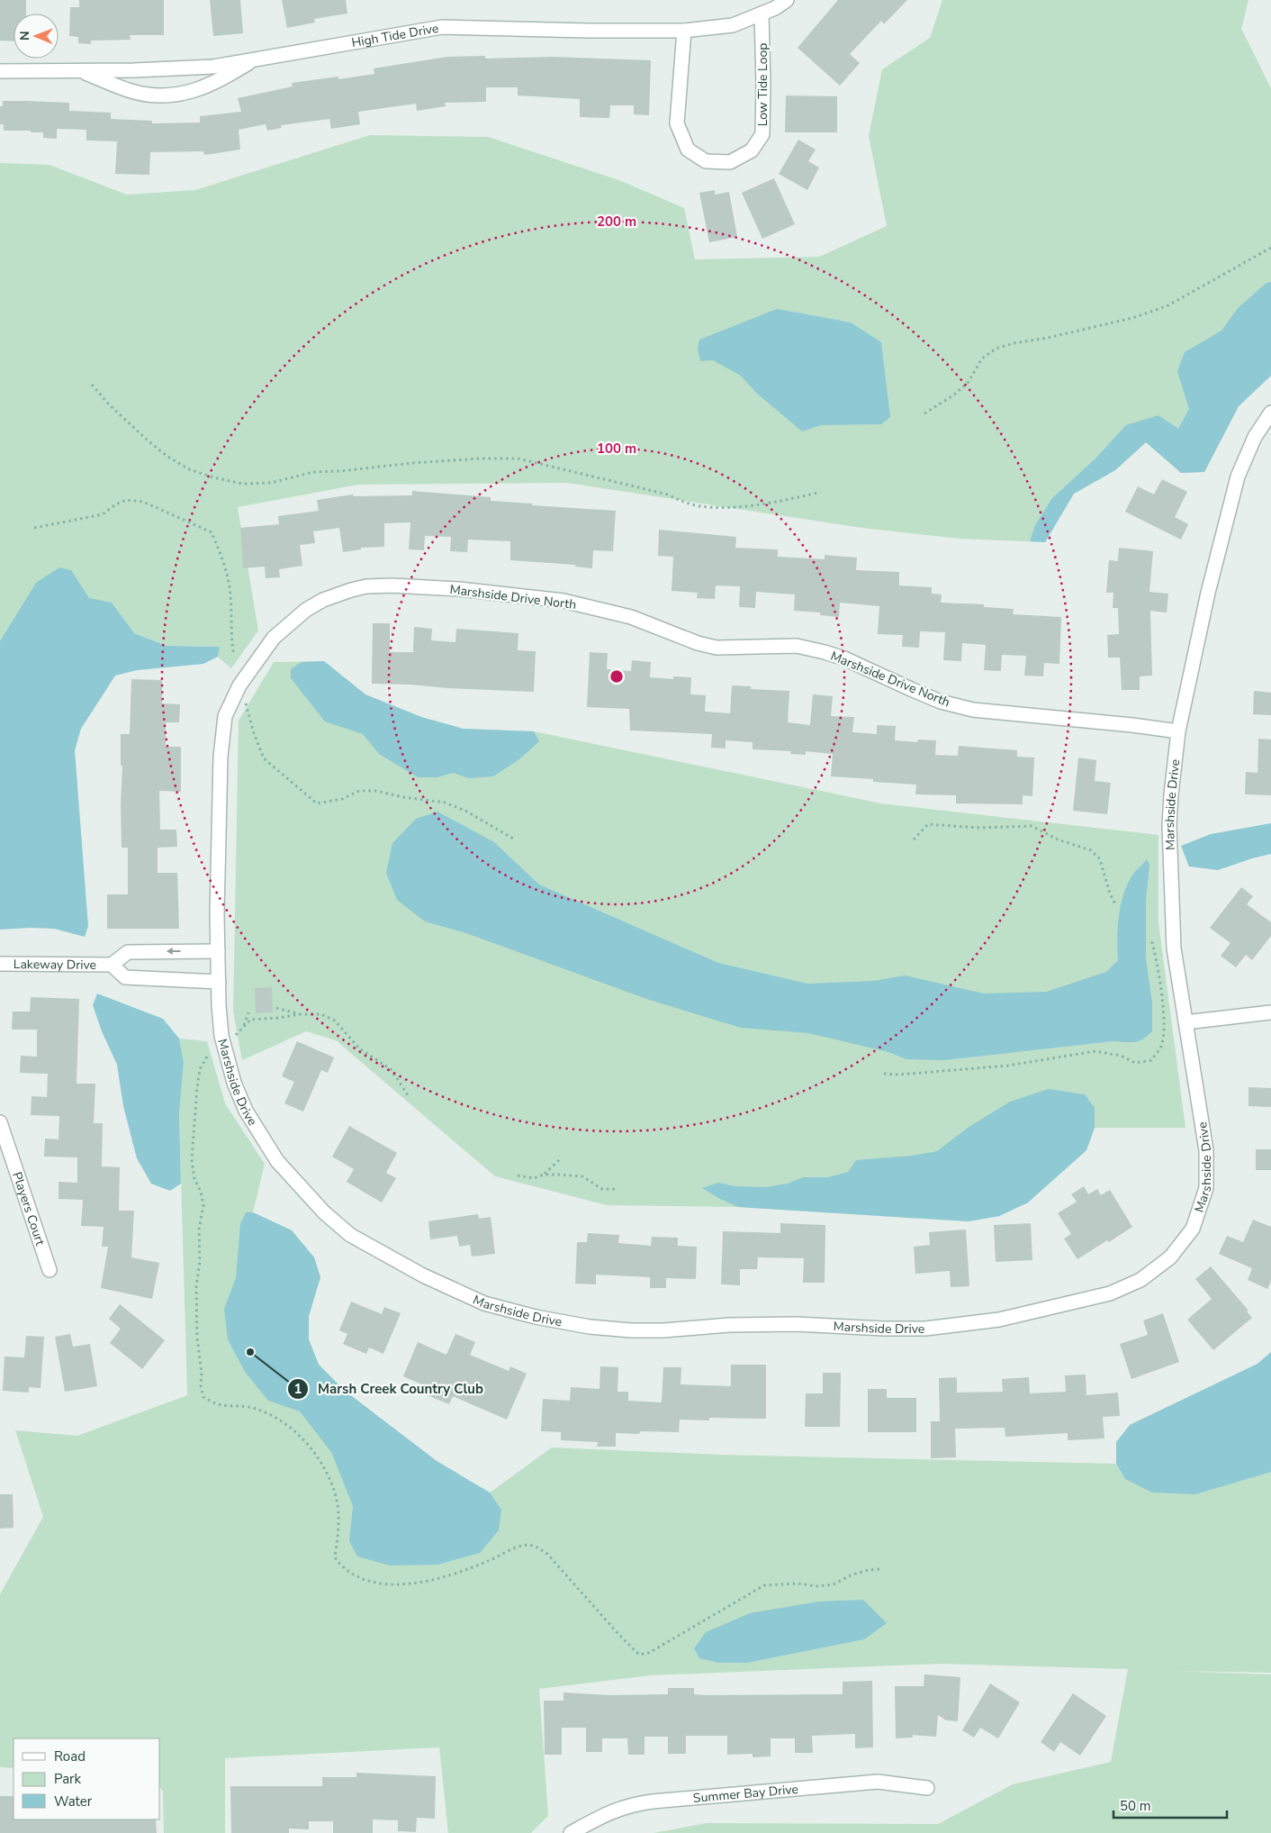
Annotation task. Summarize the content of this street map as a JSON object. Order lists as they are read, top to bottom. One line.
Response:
{"streets":{"street":["High Tide Drive","Low Tide Loop","Marshside Drive North","Marshside Drive","Lakeway Drive","Players Court","Summer Bay Drive"]},"crossings":[["High Tide Drive","Low Tide Loop"],["Marshside Drive North","Marshside Drive"],["Marshside Drive","Lakeway Drive"]],"places":["Marsh Creek Country Club"],"legend":["Road","Park","Water"],"scale_bar":"50 m","north":"left","rings":["200 m","100 m"]}
